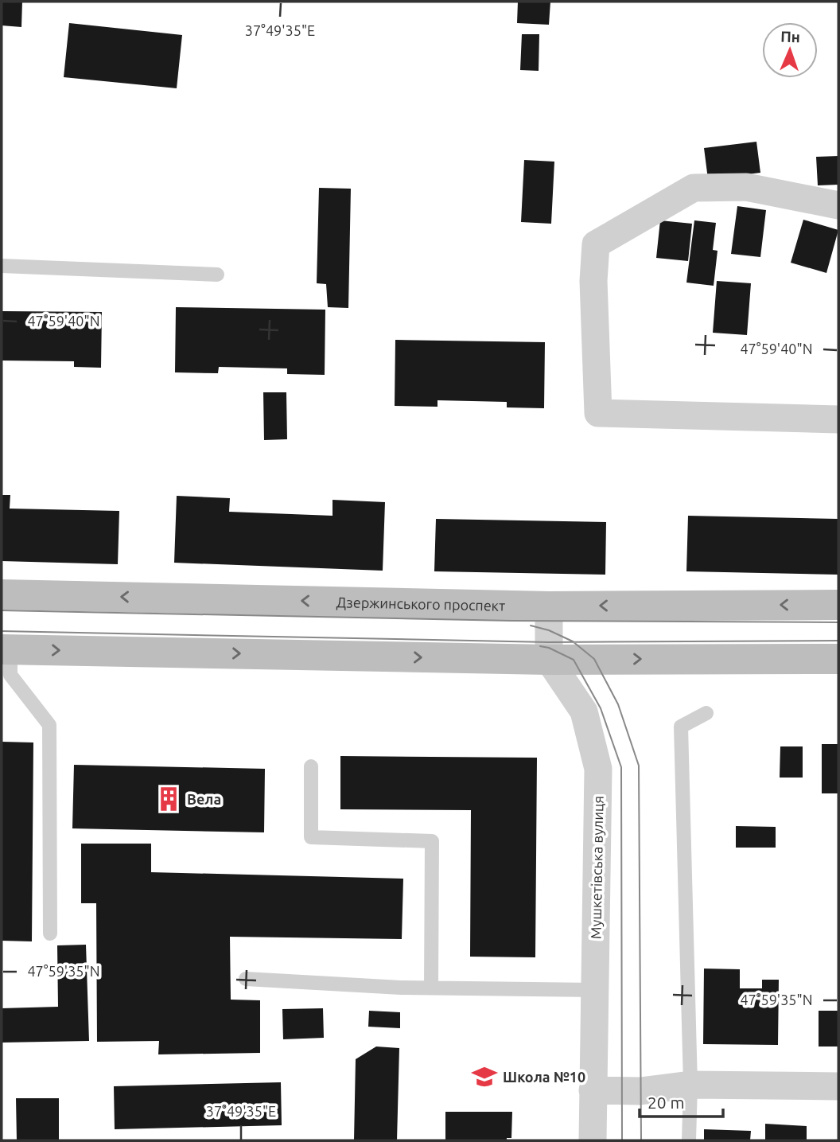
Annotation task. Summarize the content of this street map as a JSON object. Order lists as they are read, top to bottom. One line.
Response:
{"streets":{"street":["Дзержинського проспект","Мушкетівська вулиця"]},"places":{"building":["Вела"],"school or university":["Школа №10"]},"scale_bar":"20 m","north":"top","coordinates":["37°49'35\"E","47°59'40\"N","47°59'35\"N"]}
